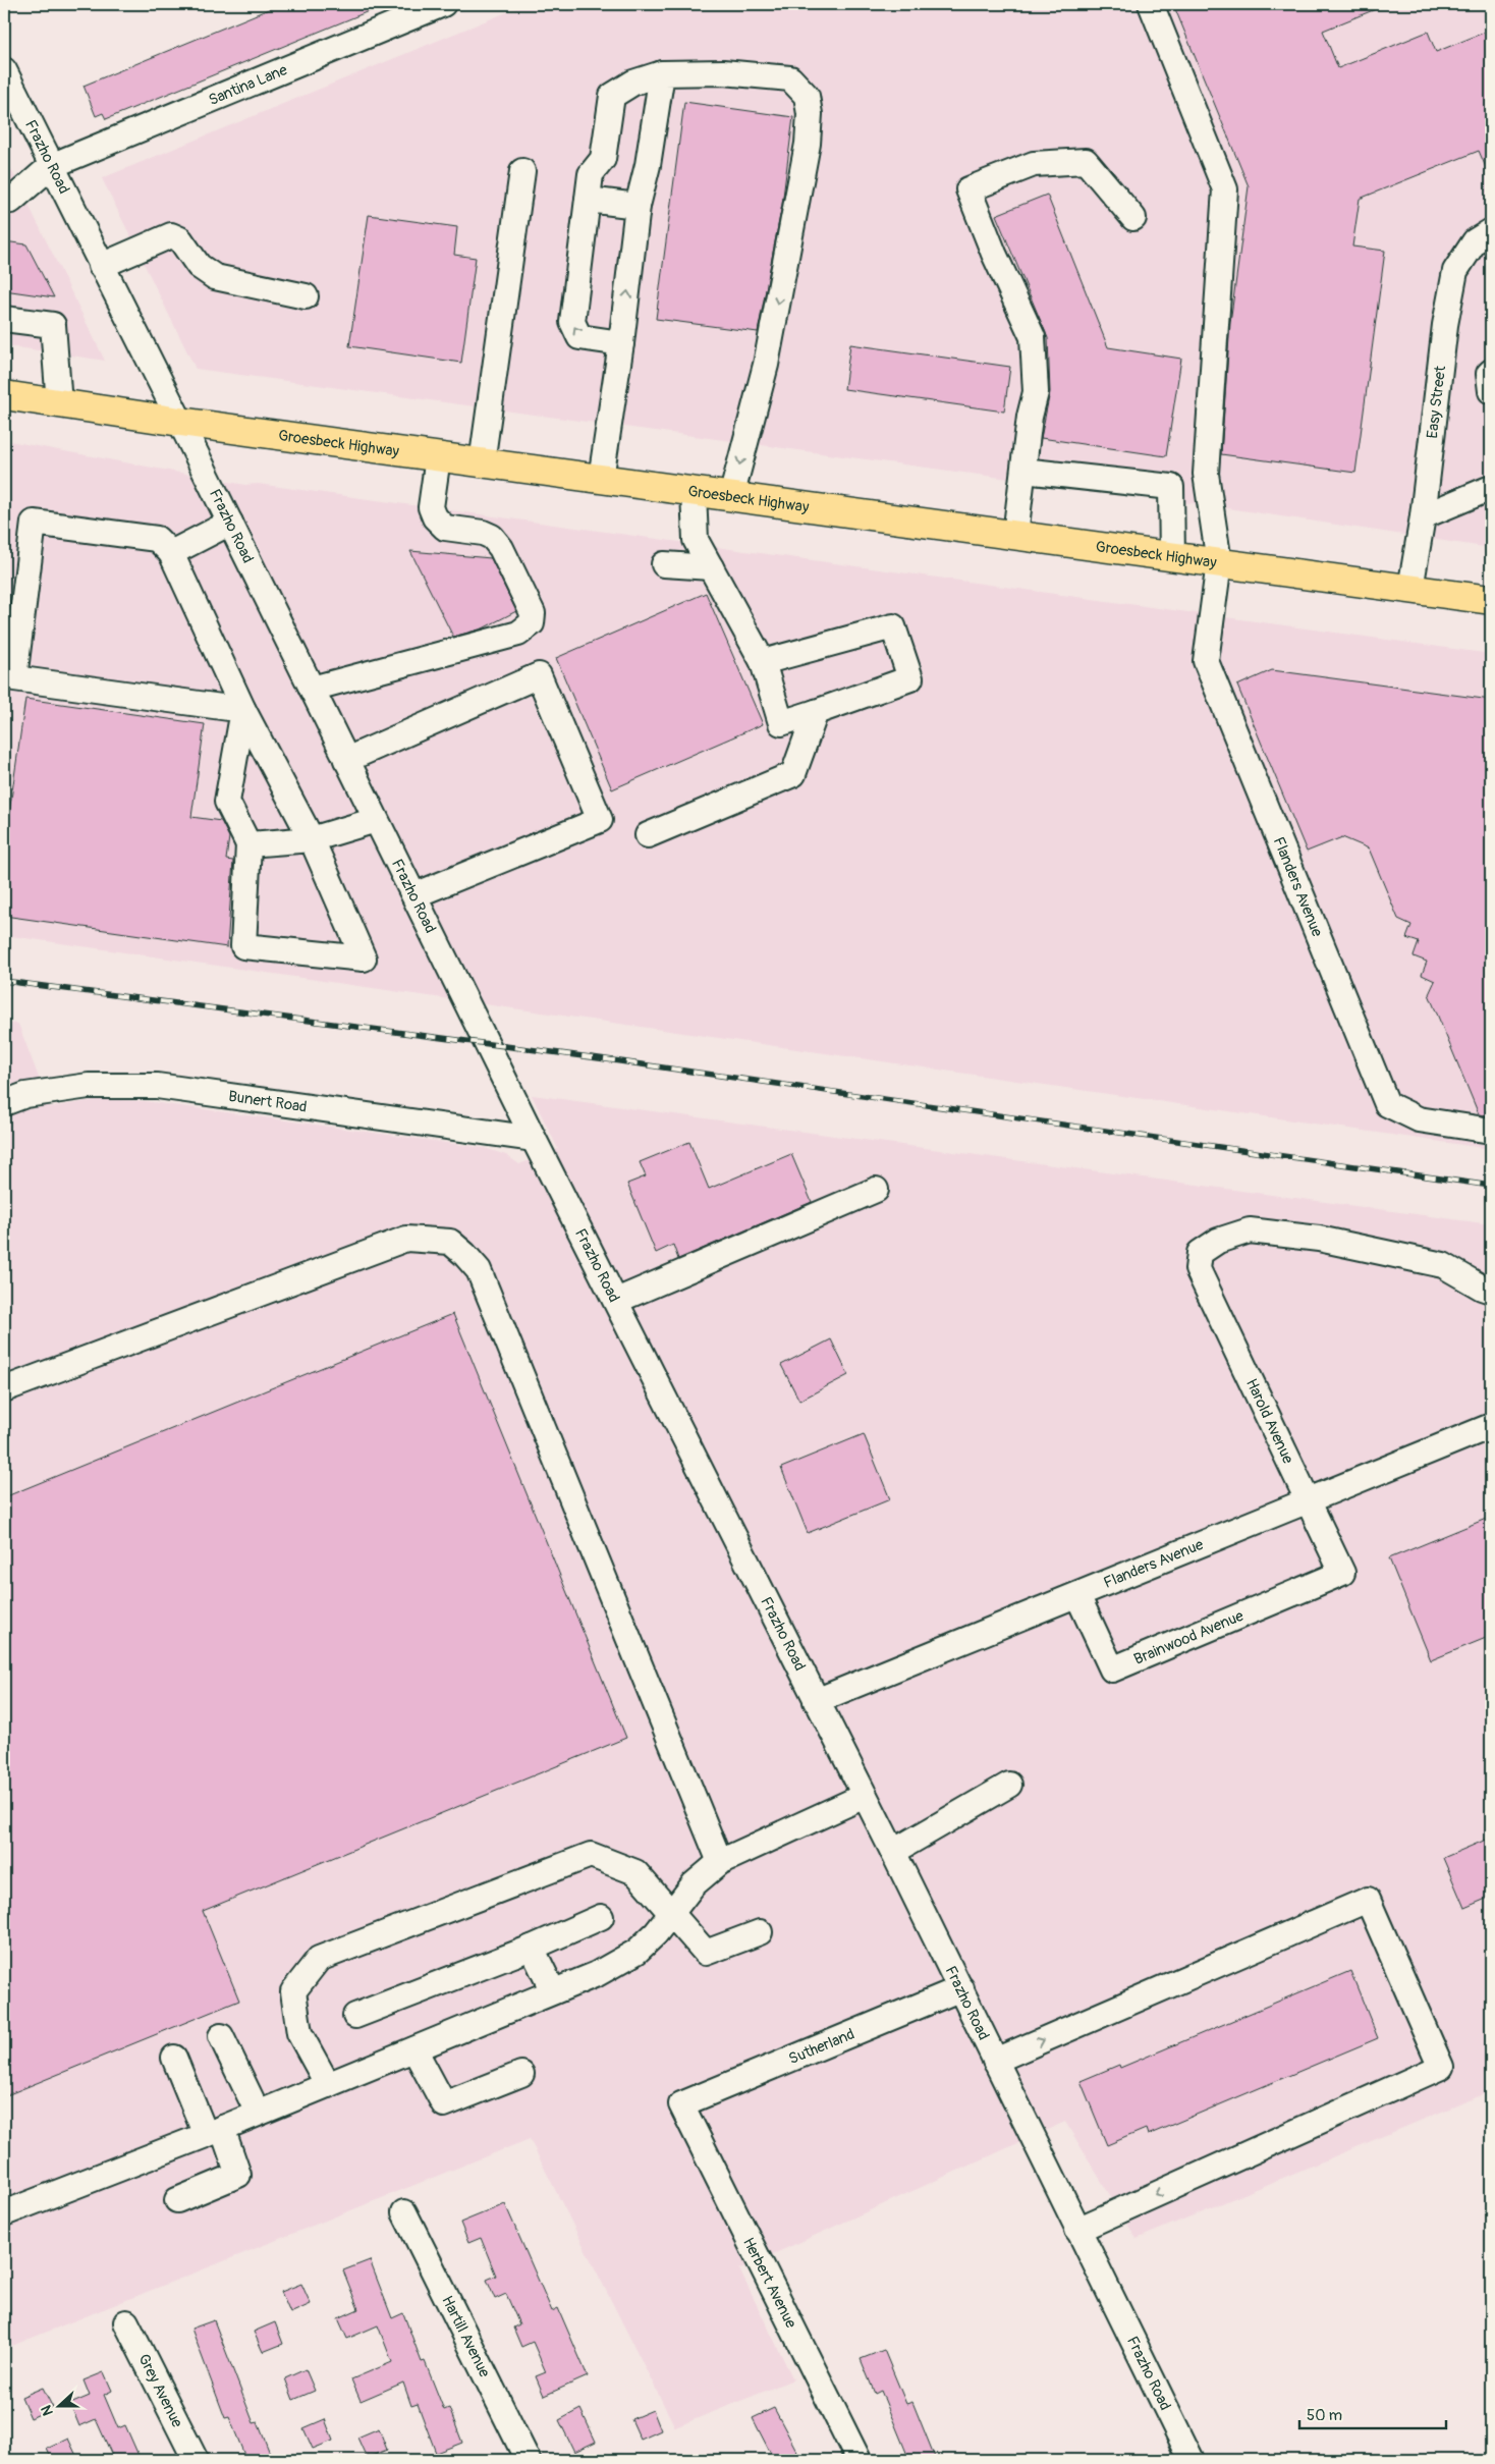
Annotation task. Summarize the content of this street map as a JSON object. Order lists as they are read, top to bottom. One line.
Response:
{"streets":{"main road":["Groesbeck Highway"],"street":["Santina Lane","Frazho Road","Easy Street","Flanders Avenue","Bunert Road","Harold Avenue","Brainwood Avenue","Sutherland","Herbert Avenue","Hartill Avenue","Grey Avenue"]},"crossings":[["Santina Lane","Frazho Road"],["Frazho Road","Groesbeck Highway"],["Frazho Road","Flanders Avenue"],["Frazho Road","Bunert Road"],["Frazho Road","Sutherland"],["Easy Street","Groesbeck Highway"],["Groesbeck Highway","Flanders Avenue"],["Flanders Avenue","Harold Avenue"],["Flanders Avenue","Brainwood Avenue"],["Harold Avenue","Brainwood Avenue"],["Sutherland","Herbert Avenue"]],"scale_bar":"50 m","north":"left"}
